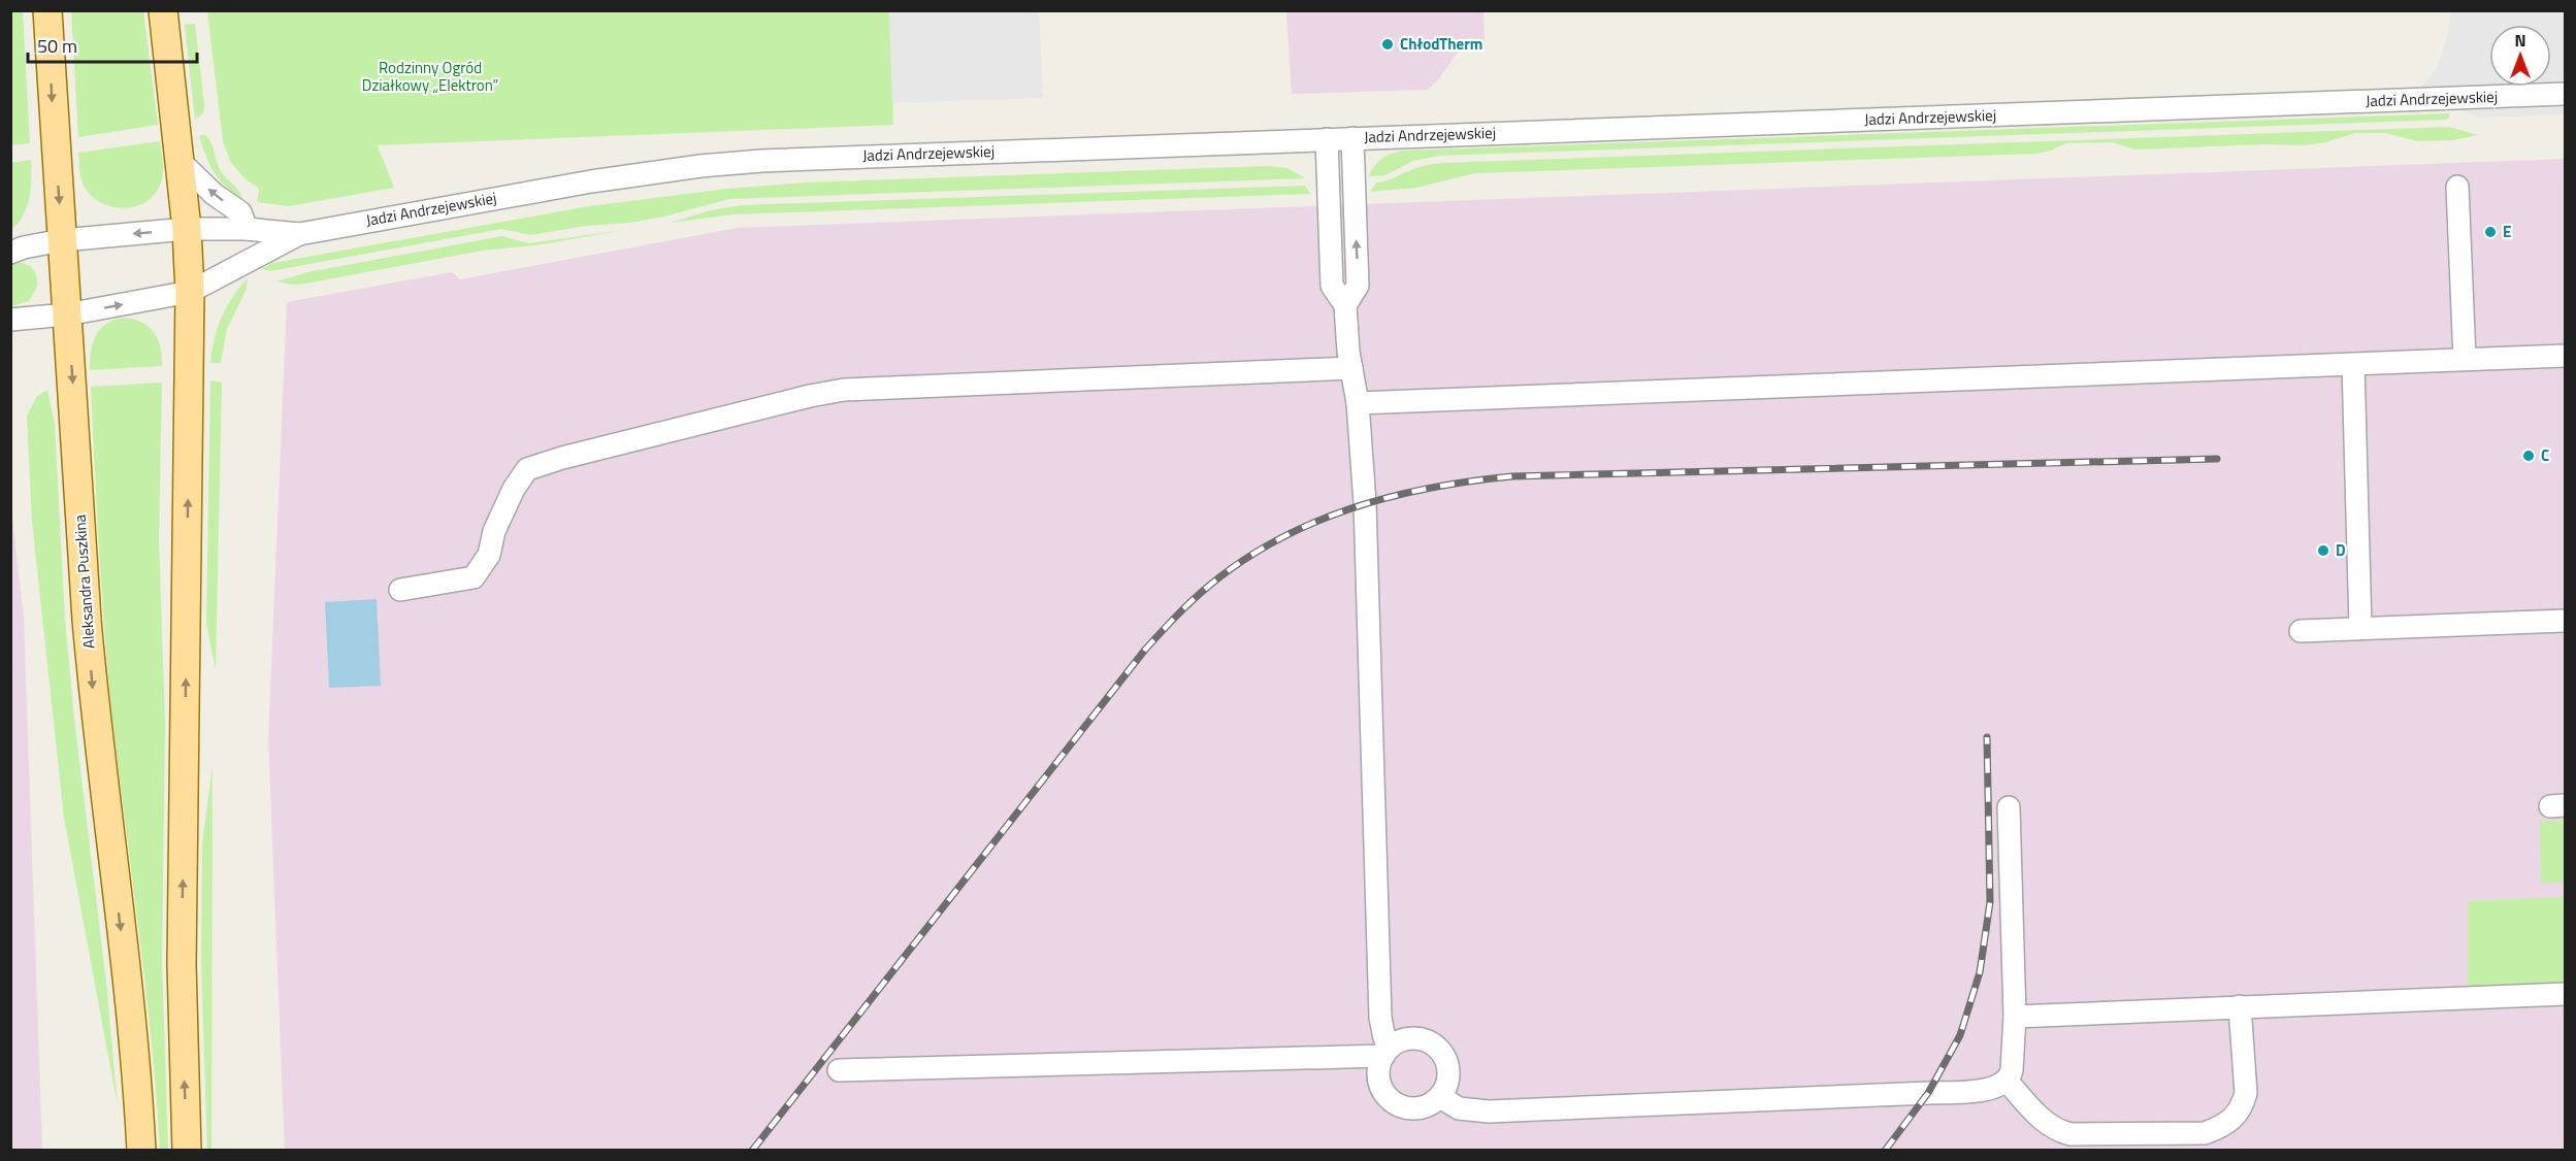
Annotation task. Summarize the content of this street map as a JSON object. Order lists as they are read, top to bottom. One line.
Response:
{"streets":{"main road":["Aleksandra Puszkina"],"street":["Jadzi Andrzejewskiej"]},"crossings":[["Jadzi Andrzejewskiej","Aleksandra Puszkina"]],"parks":["Rodzinny Ogród Działkowy „Elektron”"],"places":["ChłodTherm","E","C","D"],"scale_bar":"50 m","north":"top"}
